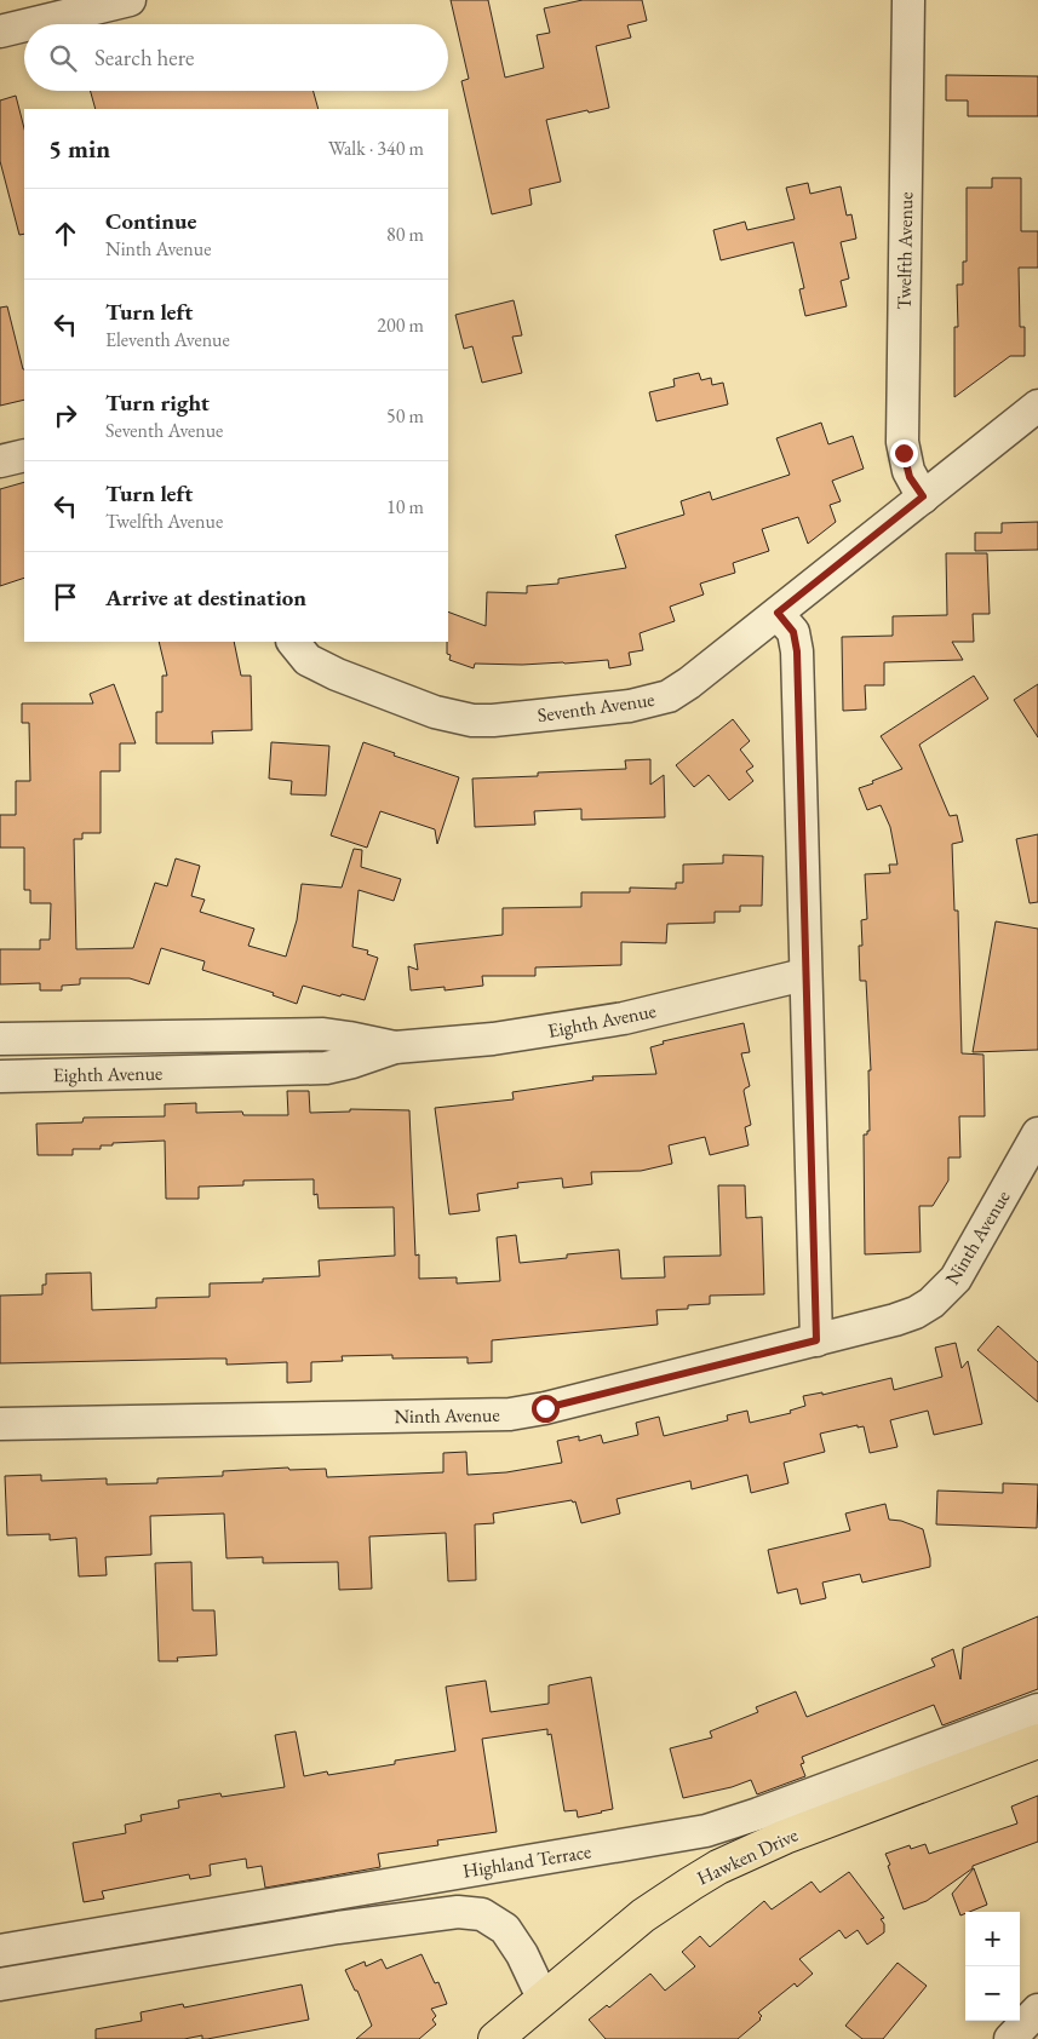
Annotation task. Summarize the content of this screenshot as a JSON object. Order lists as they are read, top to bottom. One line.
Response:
{"streets":{"main road":["Hawken Drive"],"street":["Twelfth Avenue","Seventh Avenue","Eighth Avenue","Ninth Avenue","Highland Terrace"]},"crossings":[["Twelfth Avenue","Seventh Avenue"],["Hawken Drive","Highland Terrace"]],"page":{"search":"Search here","heading":["5 min","Walk · 340 m"],"list":[["Continue","Ninth Avenue","80 m"],["Turn left","Eleventh Avenue","200 m"],["Turn right","Seventh Avenue","50 m"],["Turn left","Twelfth Avenue","10 m"],"Arrive at destination"],"map_buttons":["+","−"]}}
